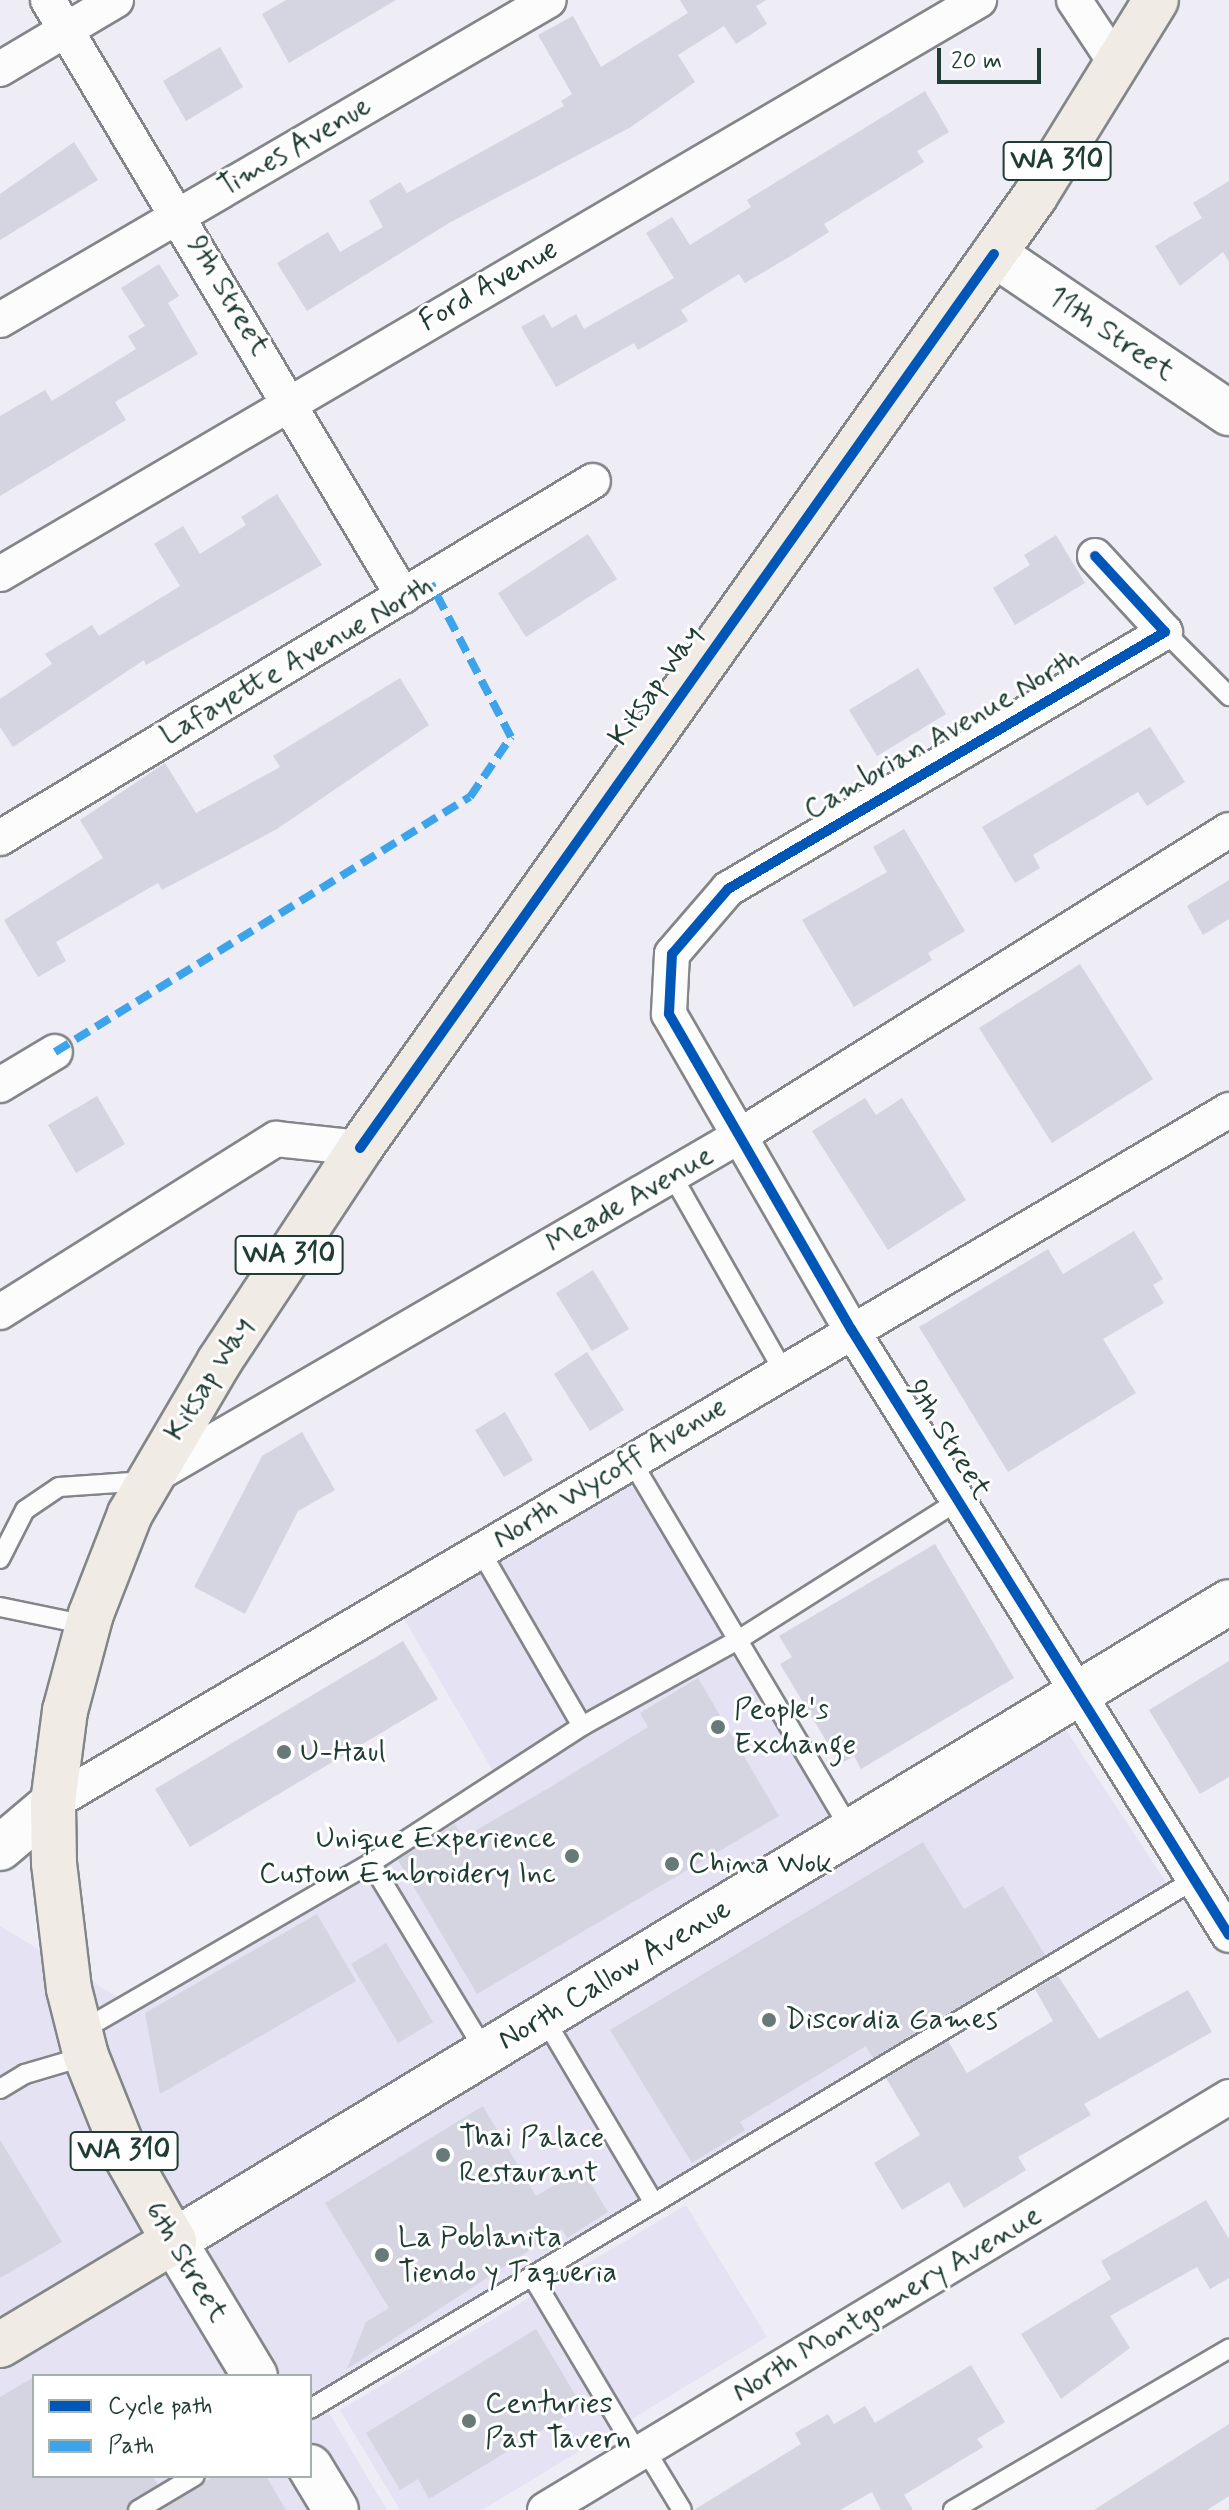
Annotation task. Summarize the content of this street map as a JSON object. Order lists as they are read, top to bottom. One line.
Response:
{"streets":{"main road":["WA 310","Kitsap Way","North Callow Avenue","6th Street"],"street":["Times Avenue","Ford Avenue","9th Street","11th Street","Lafayette Avenue North","Cambrian Avenue North","Meade Avenue","North Wycoff Avenue","North Montgomery Avenue"]},"crossings":[["Times Avenue","9th Street"],["Ford Avenue","9th Street"],["9th Street","Lafayette Avenue North"],["9th Street","Cambrian Avenue North"],["9th Street","Meade Avenue"],["9th Street","North Wycoff Avenue"],["9th Street","North Callow Avenue"],["11th Street","Kitsap Way"],["Kitsap Way","Meade Avenue"],["Kitsap Way","North Wycoff Avenue"],["Kitsap Way","6th Street"],["North Callow Avenue","6th Street"]],"places":["People's Exchange","U-Haul","Unique Experience Custom Embroidery Inc","China Wok","Discordia Games","Thai Palace Restaurant","La Poblanita Tiendo y Taqueria","Centuries Past Tavern"],"legend":["Cycle path","Path"],"scale_bar":"20 m"}
